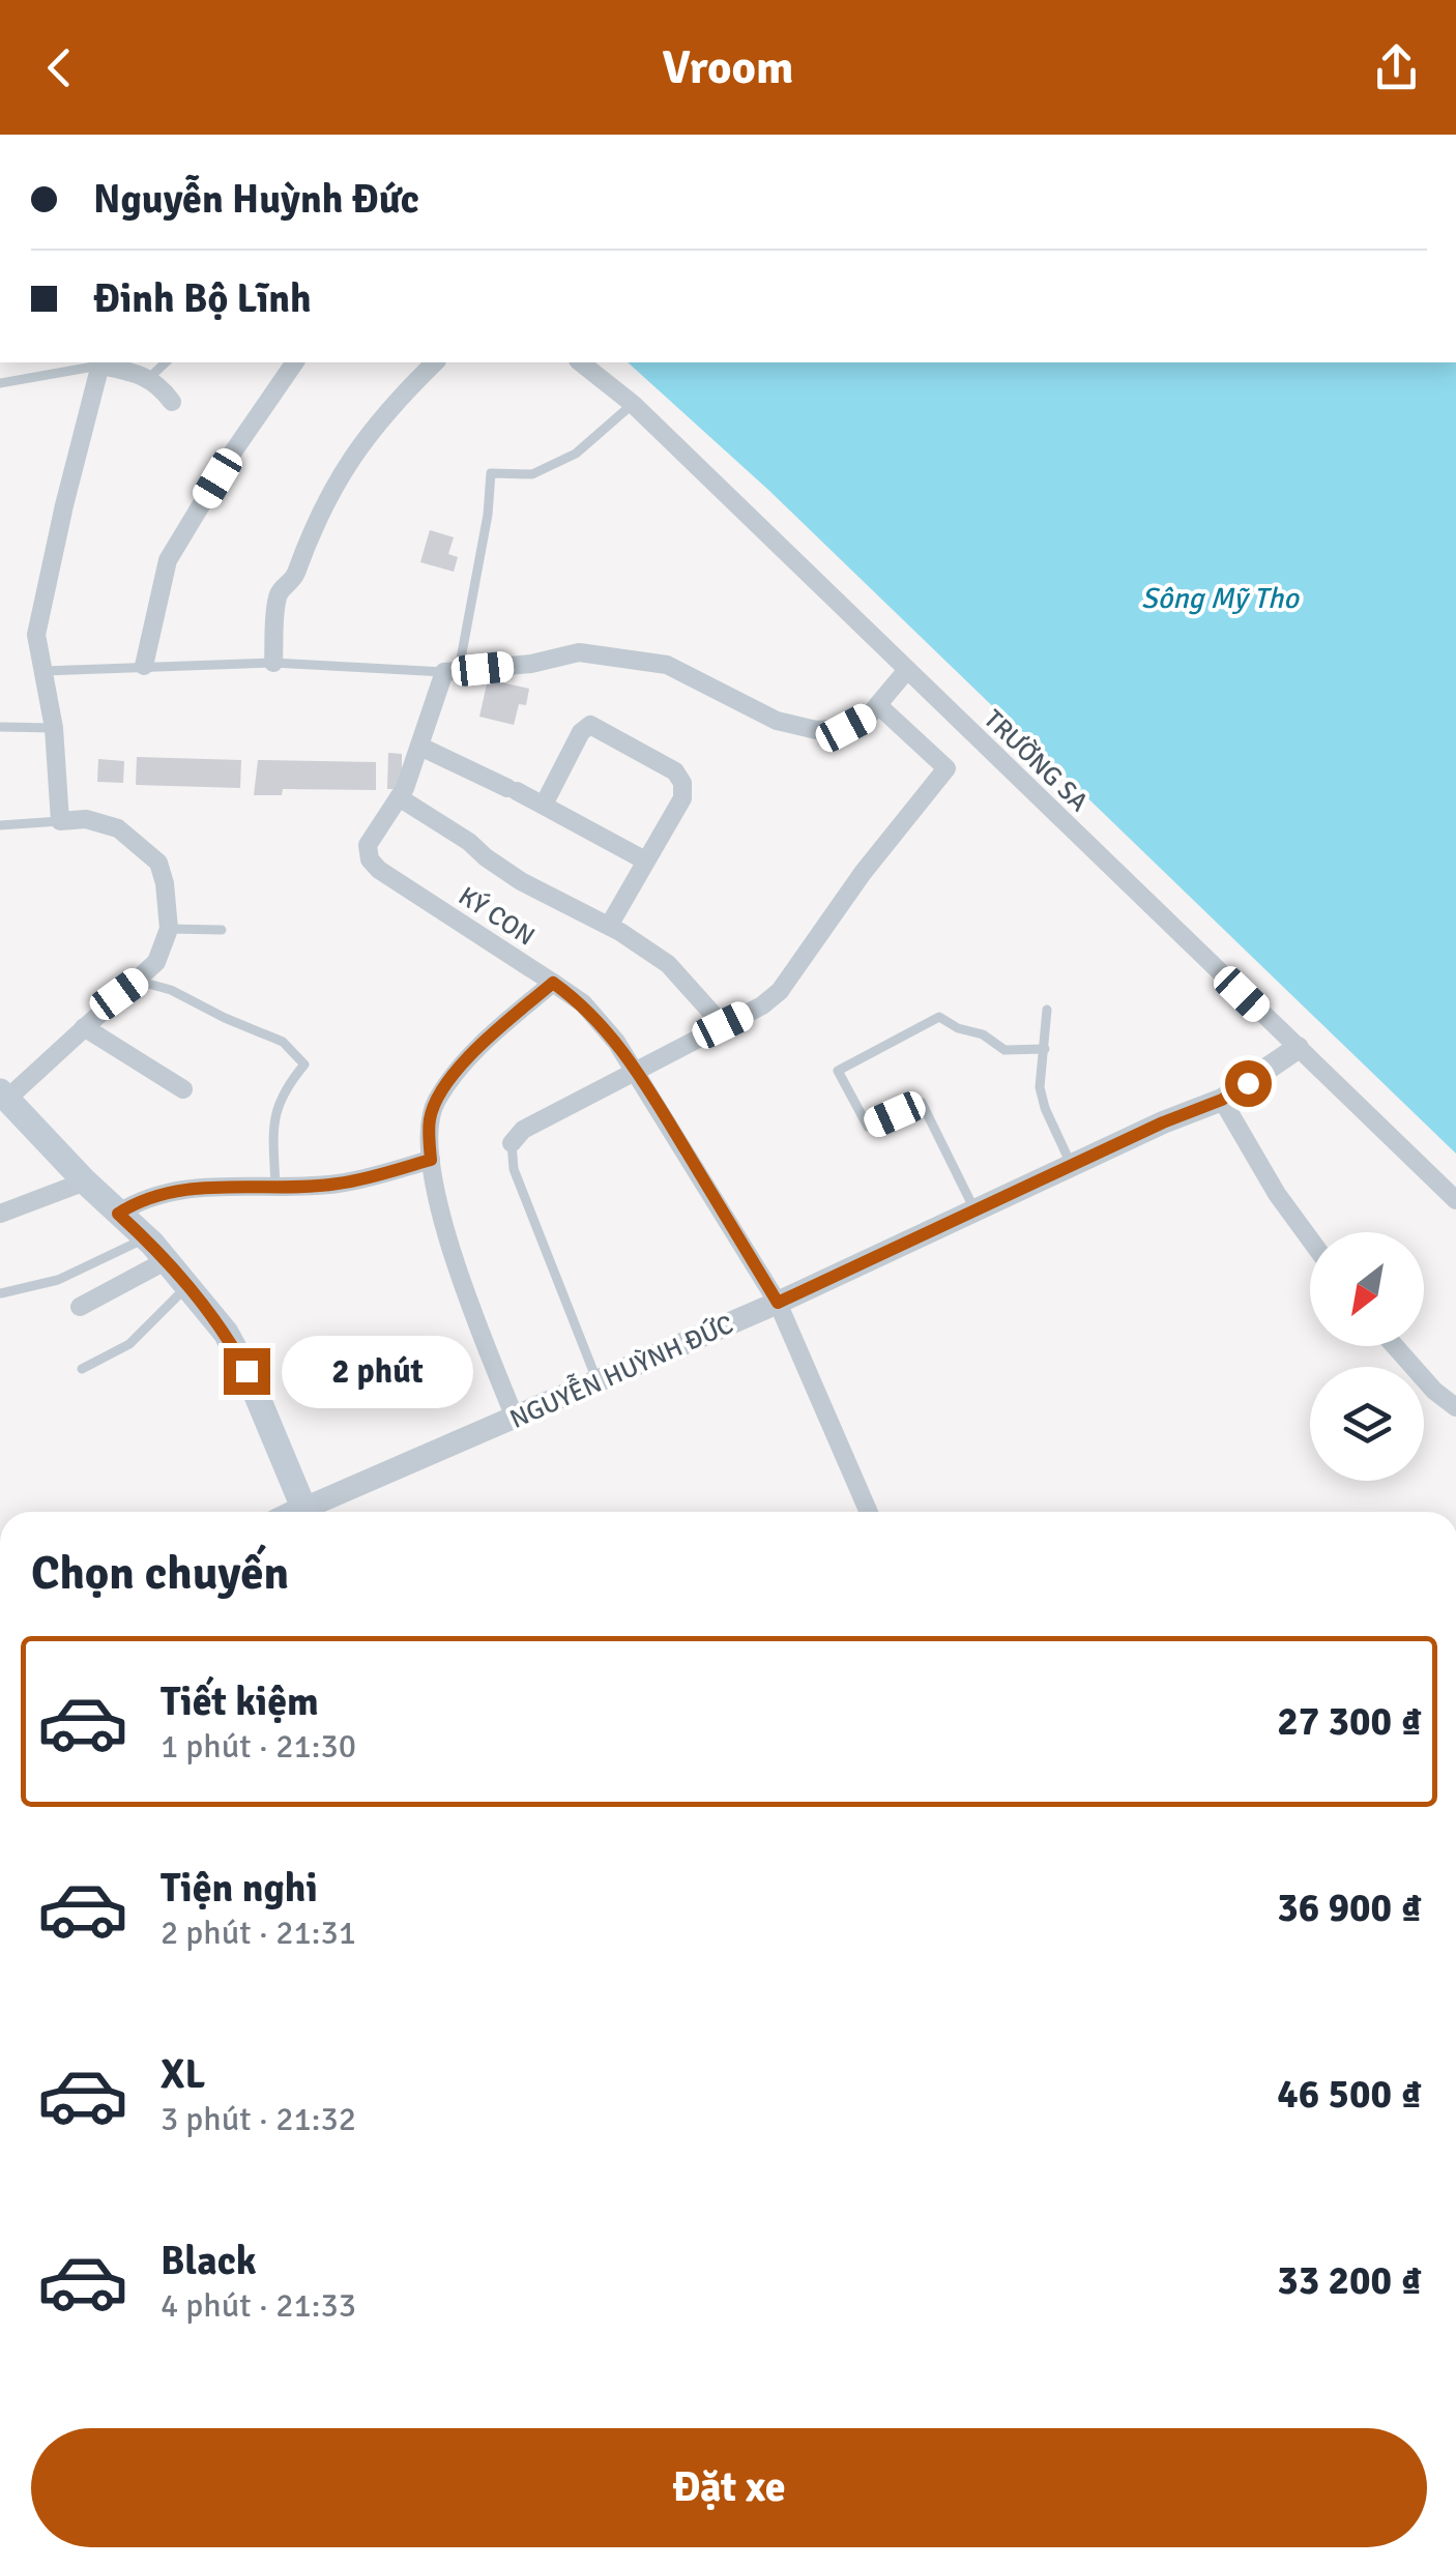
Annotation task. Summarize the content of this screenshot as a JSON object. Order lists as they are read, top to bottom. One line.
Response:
{"streets":{"street":["TRƯỜNG SA","KÝ CON","NGUYỄN HUỲNH ĐỨC"]},"crossings":[["TRƯỜNG SA","NGUYỄN HUỲNH ĐỨC"],["KÝ CON","NGUYỄN HUỲNH ĐỨC"]],"water":["Sông Mỹ Tho"],"north":"bottom left","page":{"header":"Vroom","banner":["Nguyễn Huỳnh Đức","Đinh Bộ Lĩnh"],"bubble":"2 phút","heading":"Chọn chuyến","list":[{"name":"Tiết kiệm","note":"1 phút · 21:30","value":"27 300 ₫"},{"name":"Tiện nghi","note":"2 phút · 21:31","value":"36 900 ₫"},{"name":"XL","note":"3 phút · 21:32","value":"46 500 ₫"},{"name":"Black","note":"4 phút · 21:33","value":"33 200 ₫"}],"buttons":"Đặt xe"}}
